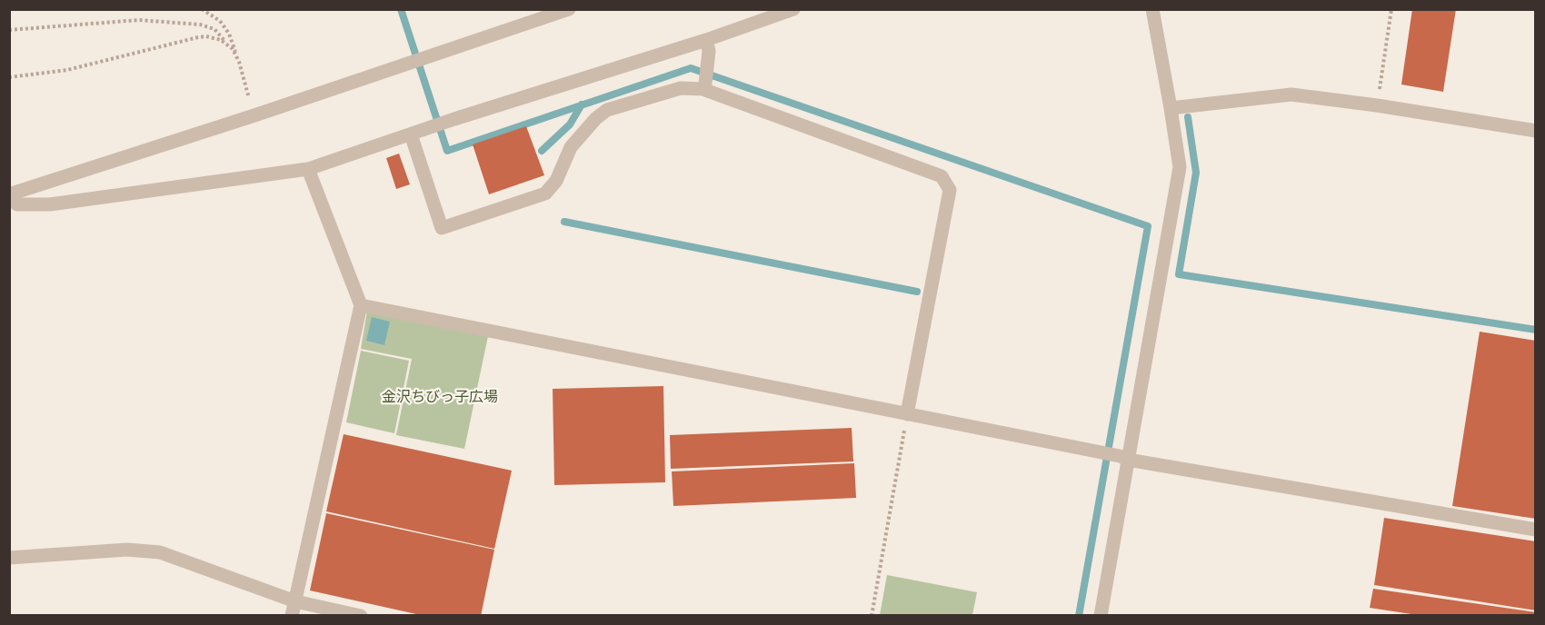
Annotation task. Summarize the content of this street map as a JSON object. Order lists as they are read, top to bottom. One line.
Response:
{"parks":["金沢ちびっ子広場"]}
